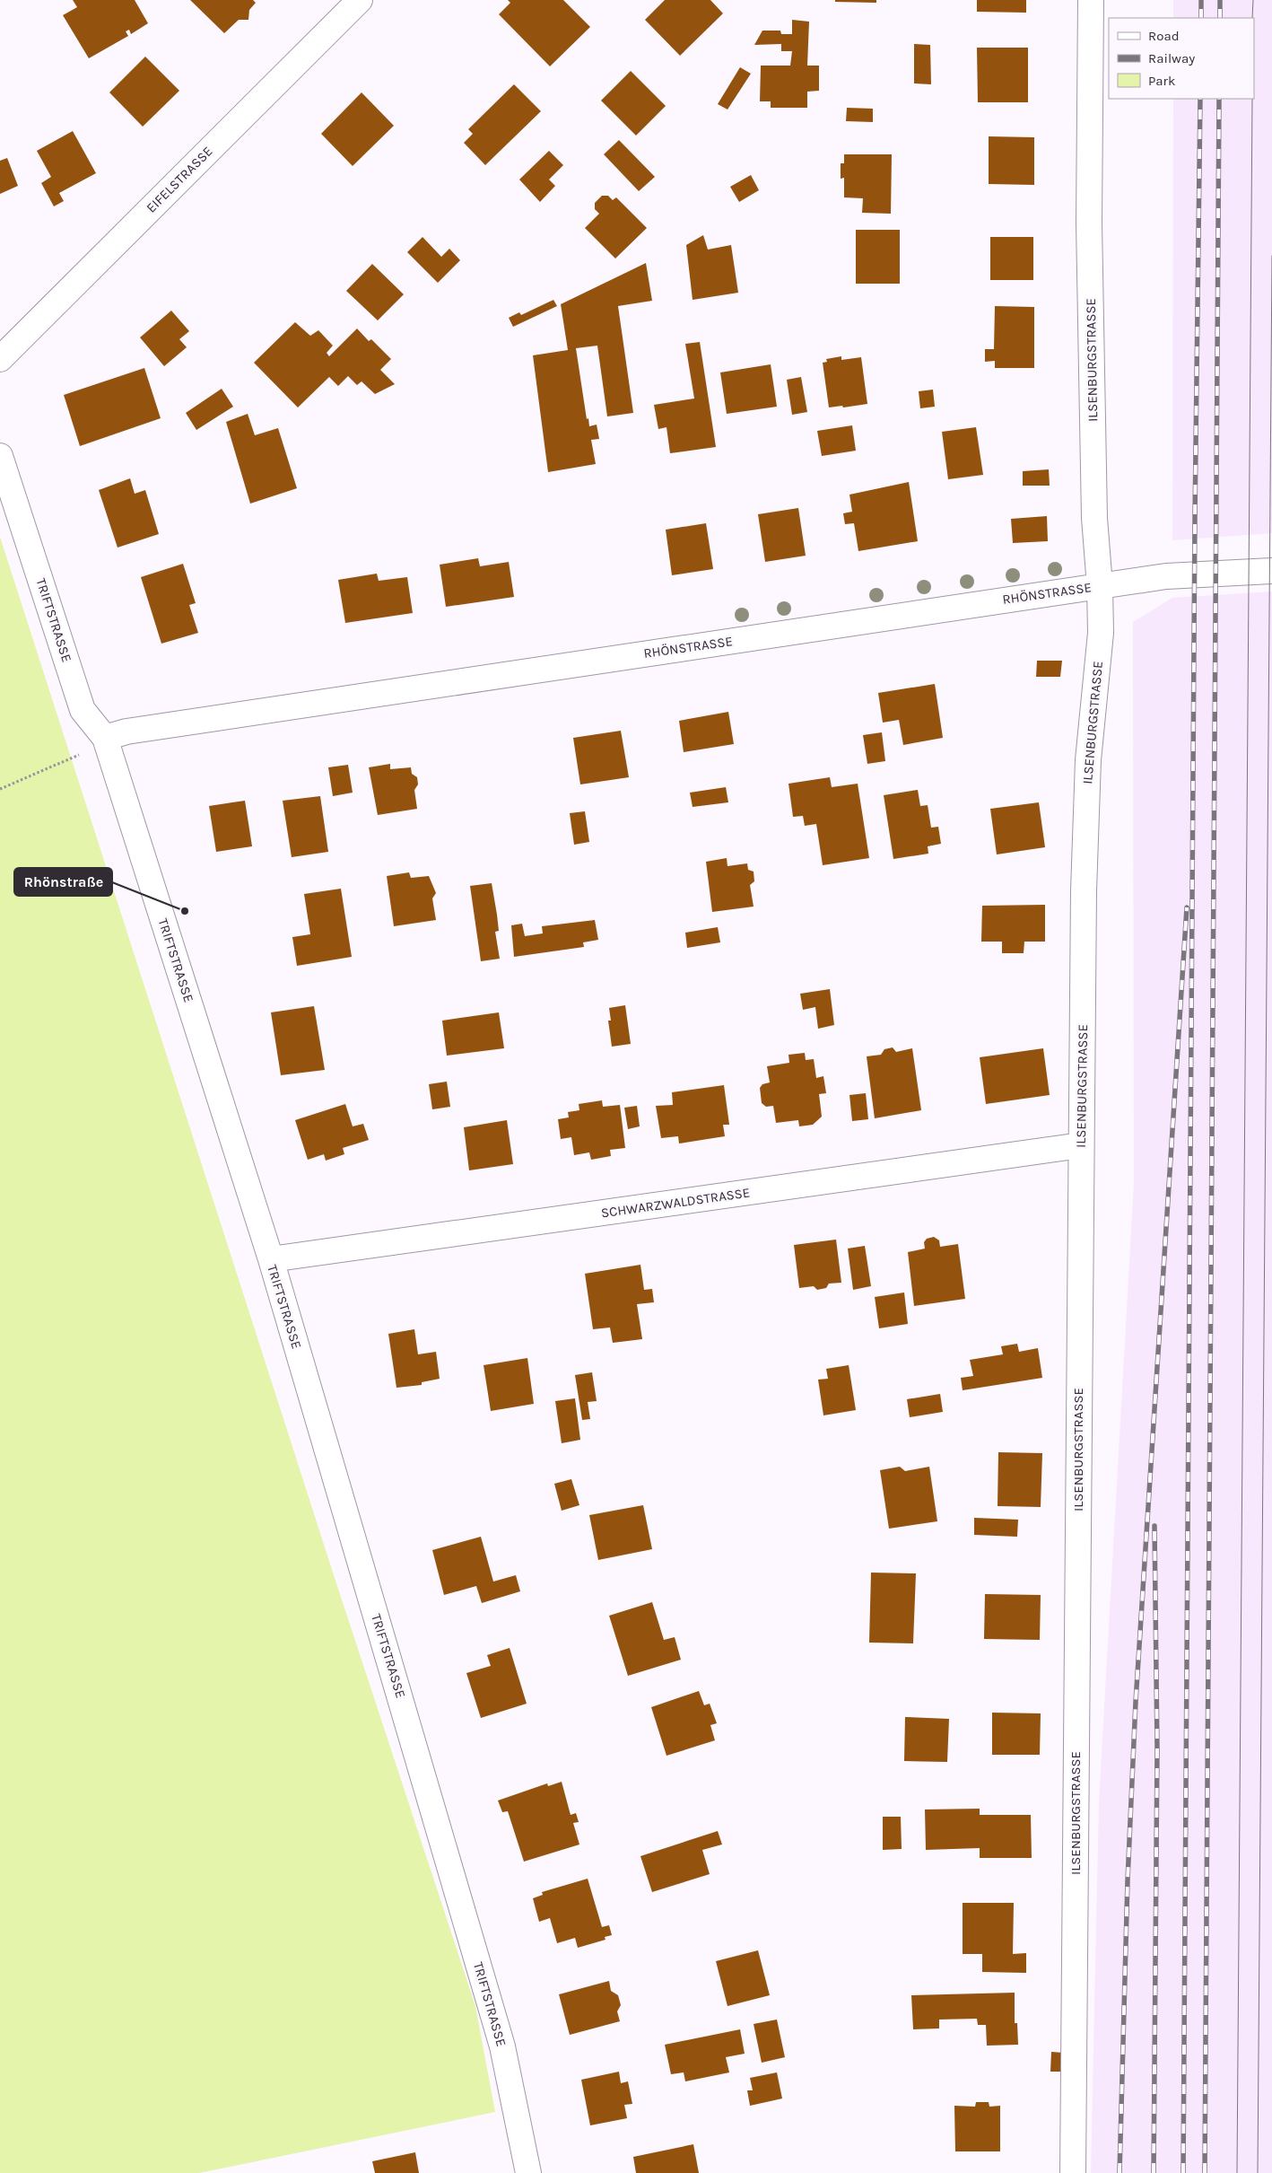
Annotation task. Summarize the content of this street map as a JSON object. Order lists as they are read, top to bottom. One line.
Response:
{"streets":{"street":["EIFELSTRASSE","ILSENBURGSTRASSE","RHÖNSTRASSE","TRIFTSTRASSE","SCHWARZWALDSTRASSE"]},"crossings":[["ILSENBURGSTRASSE","RHÖNSTRASSE"],["ILSENBURGSTRASSE","SCHWARZWALDSTRASSE"],["RHÖNSTRASSE","TRIFTSTRASSE"],["TRIFTSTRASSE","SCHWARZWALDSTRASSE"]],"places":["Rhönstraße"],"legend":["Road","Railway","Park"]}
